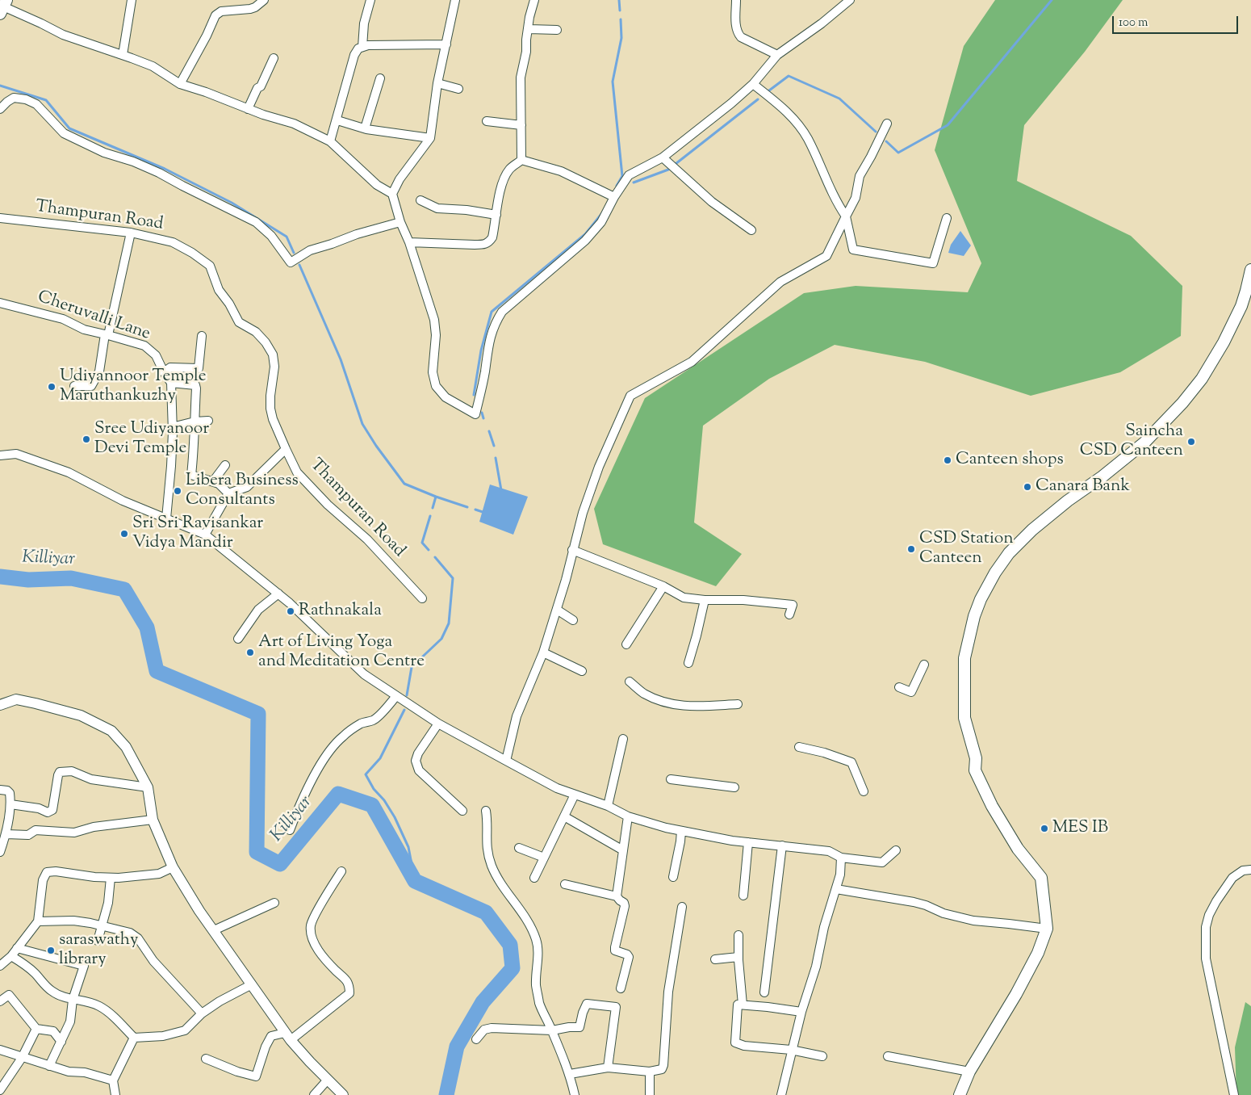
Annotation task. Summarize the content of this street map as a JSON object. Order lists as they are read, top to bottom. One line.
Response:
{"streets":{"street":["Thampuran Road","Cheruvalli Lane"]},"water":["Killiyar"],"places":["Udiyannoor Temple Maruthankuzhy","Sree Udiyanoor Devi Temple","Saincha CSD Canteen","Canteen shops","Canara Bank","Libera Business Consultants","Sri Sri Ravisankar Vidya Mandir","CSD Station Canteen","Rathnakala","Art of Living Yoga and Meditation Centre","MES IB","saraswathy library"],"scale_bar":"100 m"}
